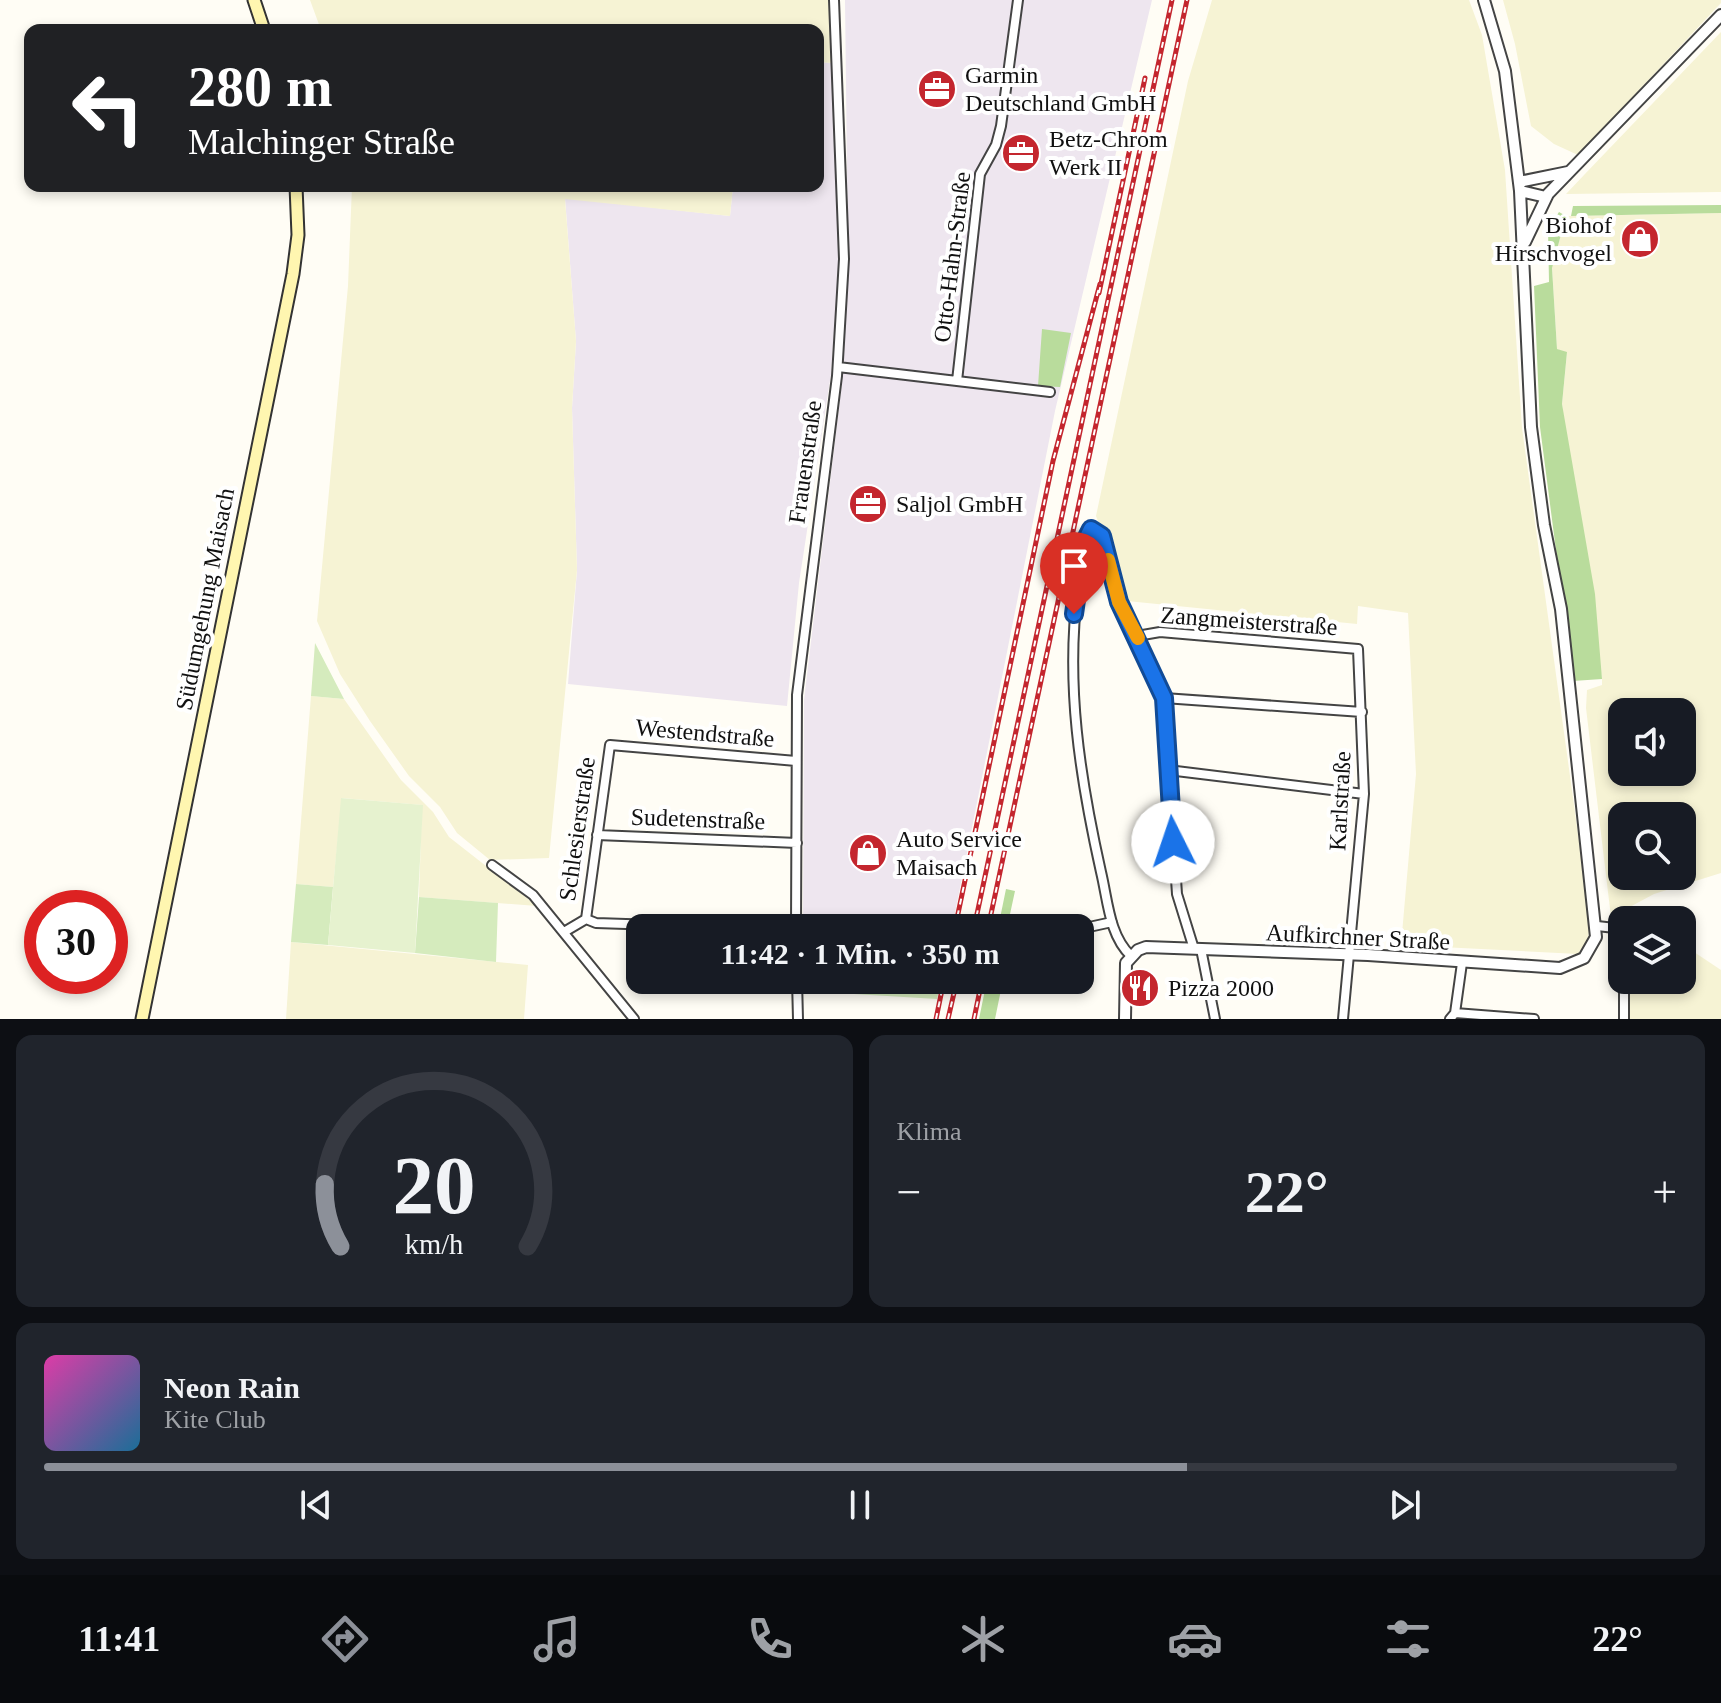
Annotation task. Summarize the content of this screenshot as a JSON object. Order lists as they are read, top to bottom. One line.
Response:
{"streets":{"main road":["Südumgehung Maisach"],"street":["Otto-Hahn-Straße","Frauenstraße","Zangmeisterstraße","Westendstraße","Karlstraße","Sudetenstraße","Schlesierstraße","Aufkirchner Straße"]},"crossings":[["Frauenstraße","Westendstraße"],["Frauenstraße","Sudetenstraße"],["Zangmeisterstraße","Karlstraße"],["Westendstraße","Schlesierstraße"],["Karlstraße","Aufkirchner Straße"],["Sudetenstraße","Schlesierstraße"]],"places":{"office":["Garmin Deutschland GmbH","Betz-Chrom Werk II","Saljol GmbH"],"shop":["Biohof Hirschvogel","Auto Service Maisach"],"restaurant":["Pizza 2000"]},"page":{"turn":["280 m","Malchinger Straße"],"limit":"30","trip":"11:42 · 1 Min. · 350 m","tile":"Klima","heat":["−","22°","+"],"song":["Neon Rain","Kite Club"],"tabs":["11:41","22°"],"gauge":["20","km/h"]}}
